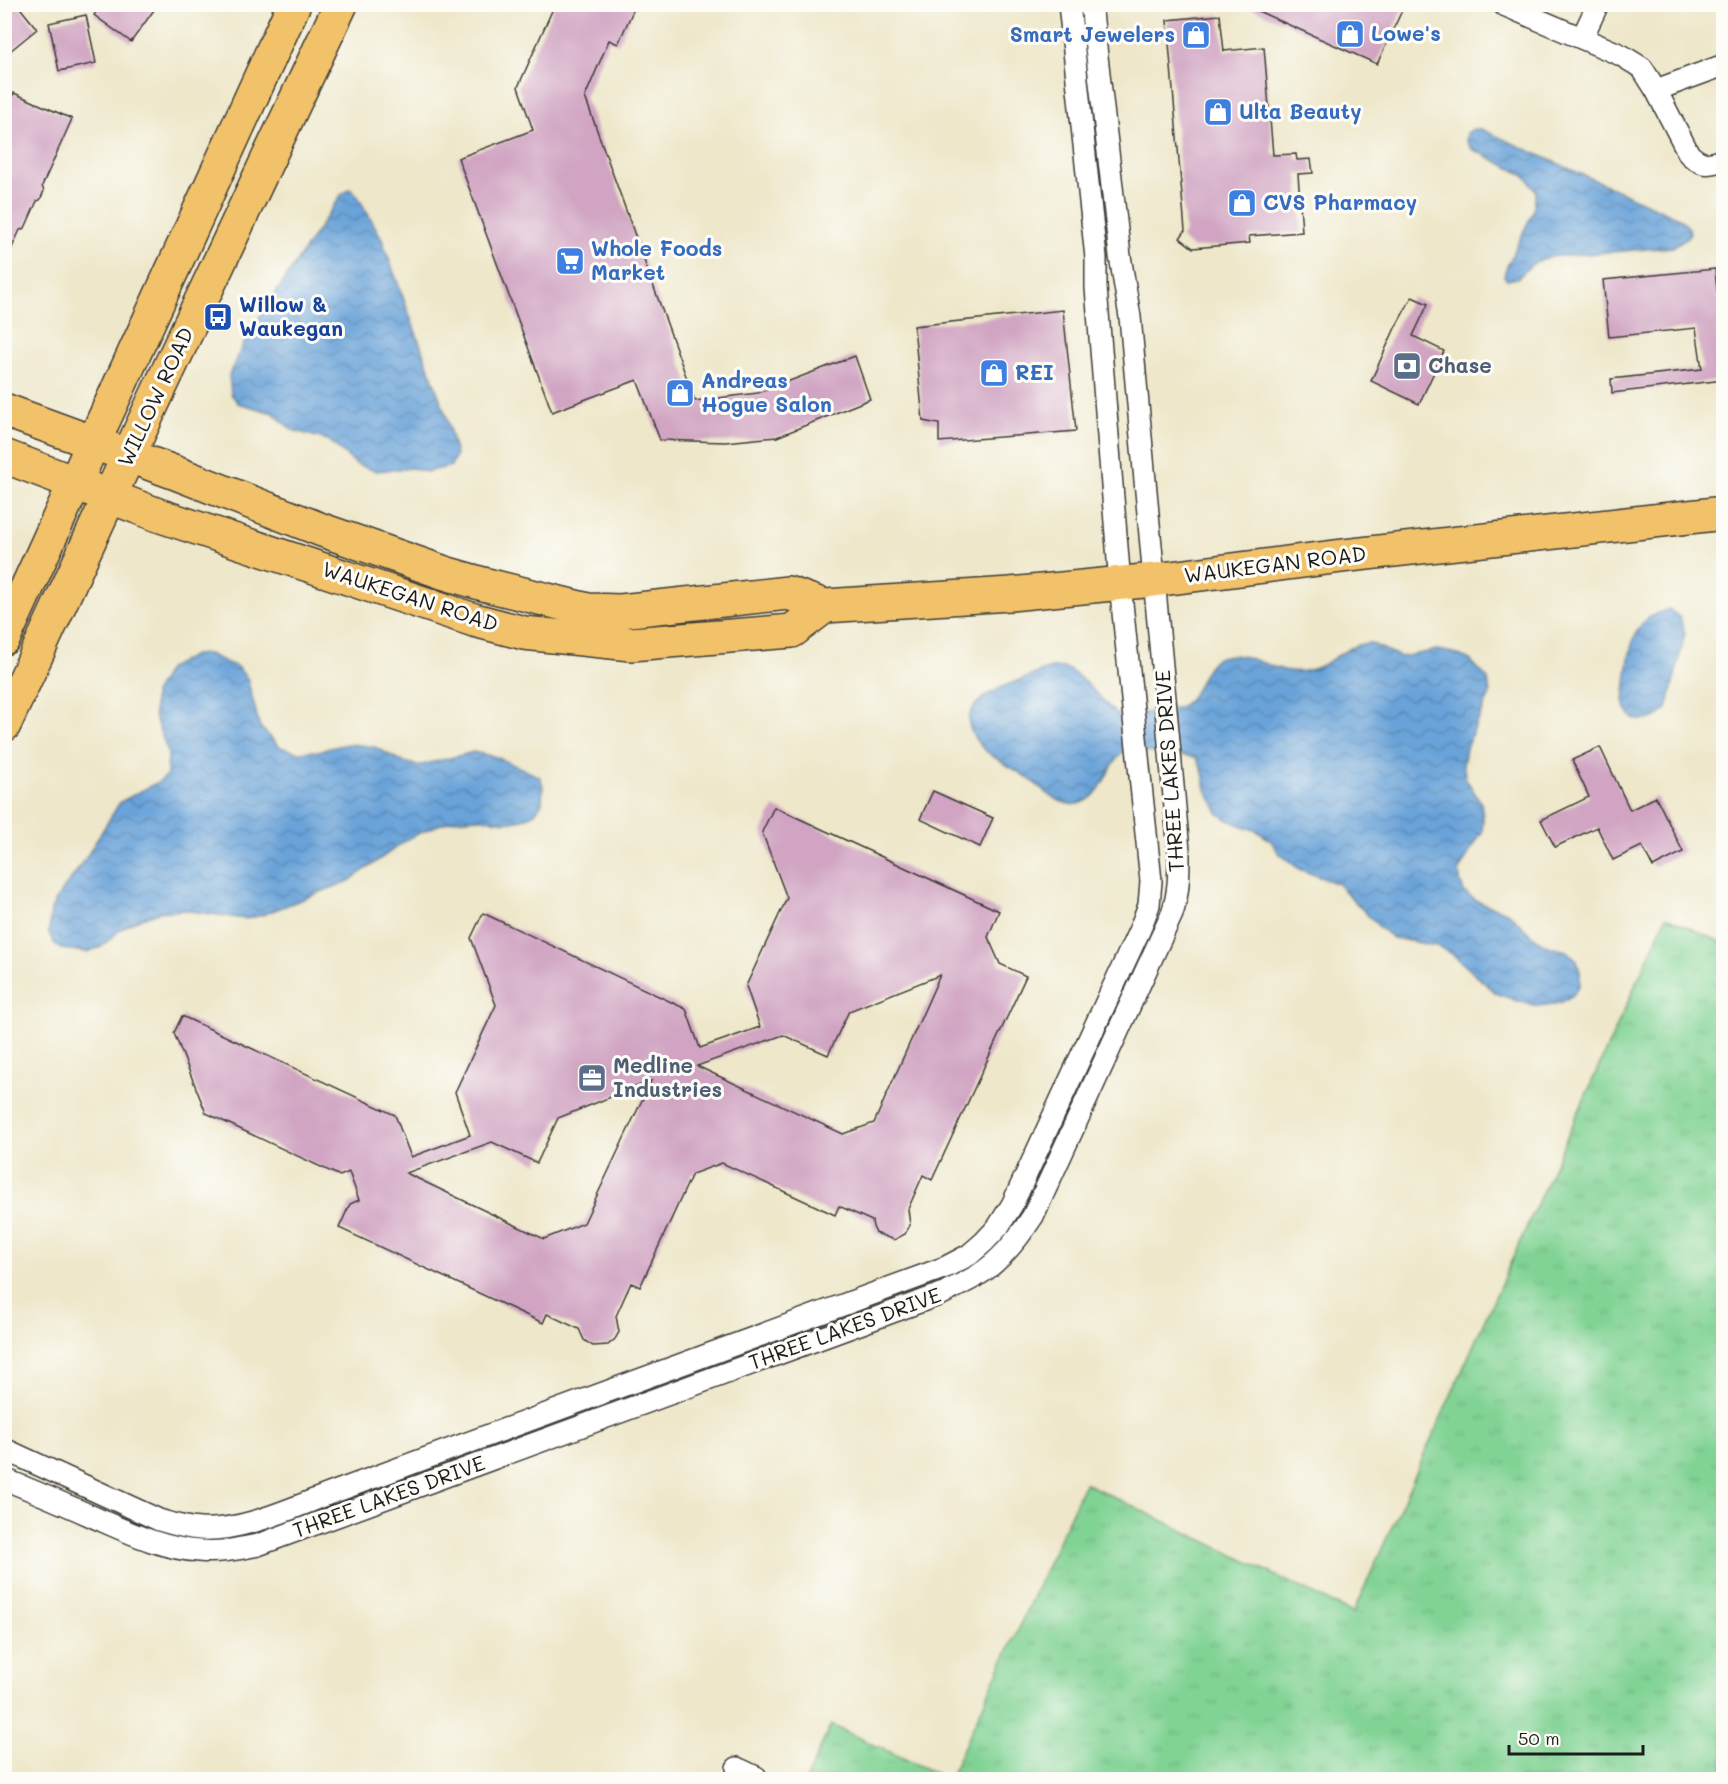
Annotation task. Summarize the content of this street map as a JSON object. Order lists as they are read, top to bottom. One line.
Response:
{"streets":{"main road":["WILLOW ROAD","WAUKEGAN ROAD"],"street":["THREE LAKES DRIVE"]},"crossings":[["WILLOW ROAD","WAUKEGAN ROAD"],["WAUKEGAN ROAD","THREE LAKES DRIVE"]],"places":{"shop":["Lowe's","Smart Jewelers","Ulta Beauty","CVS Pharmacy","REI","Andreas Hogue Salon"],"supermarket":["Whole Foods Market"],"bus stop":["Willow & Waukegan"],"bank":["Chase"],"office":["Medline Industries"]},"scale_bar":"50 m"}
